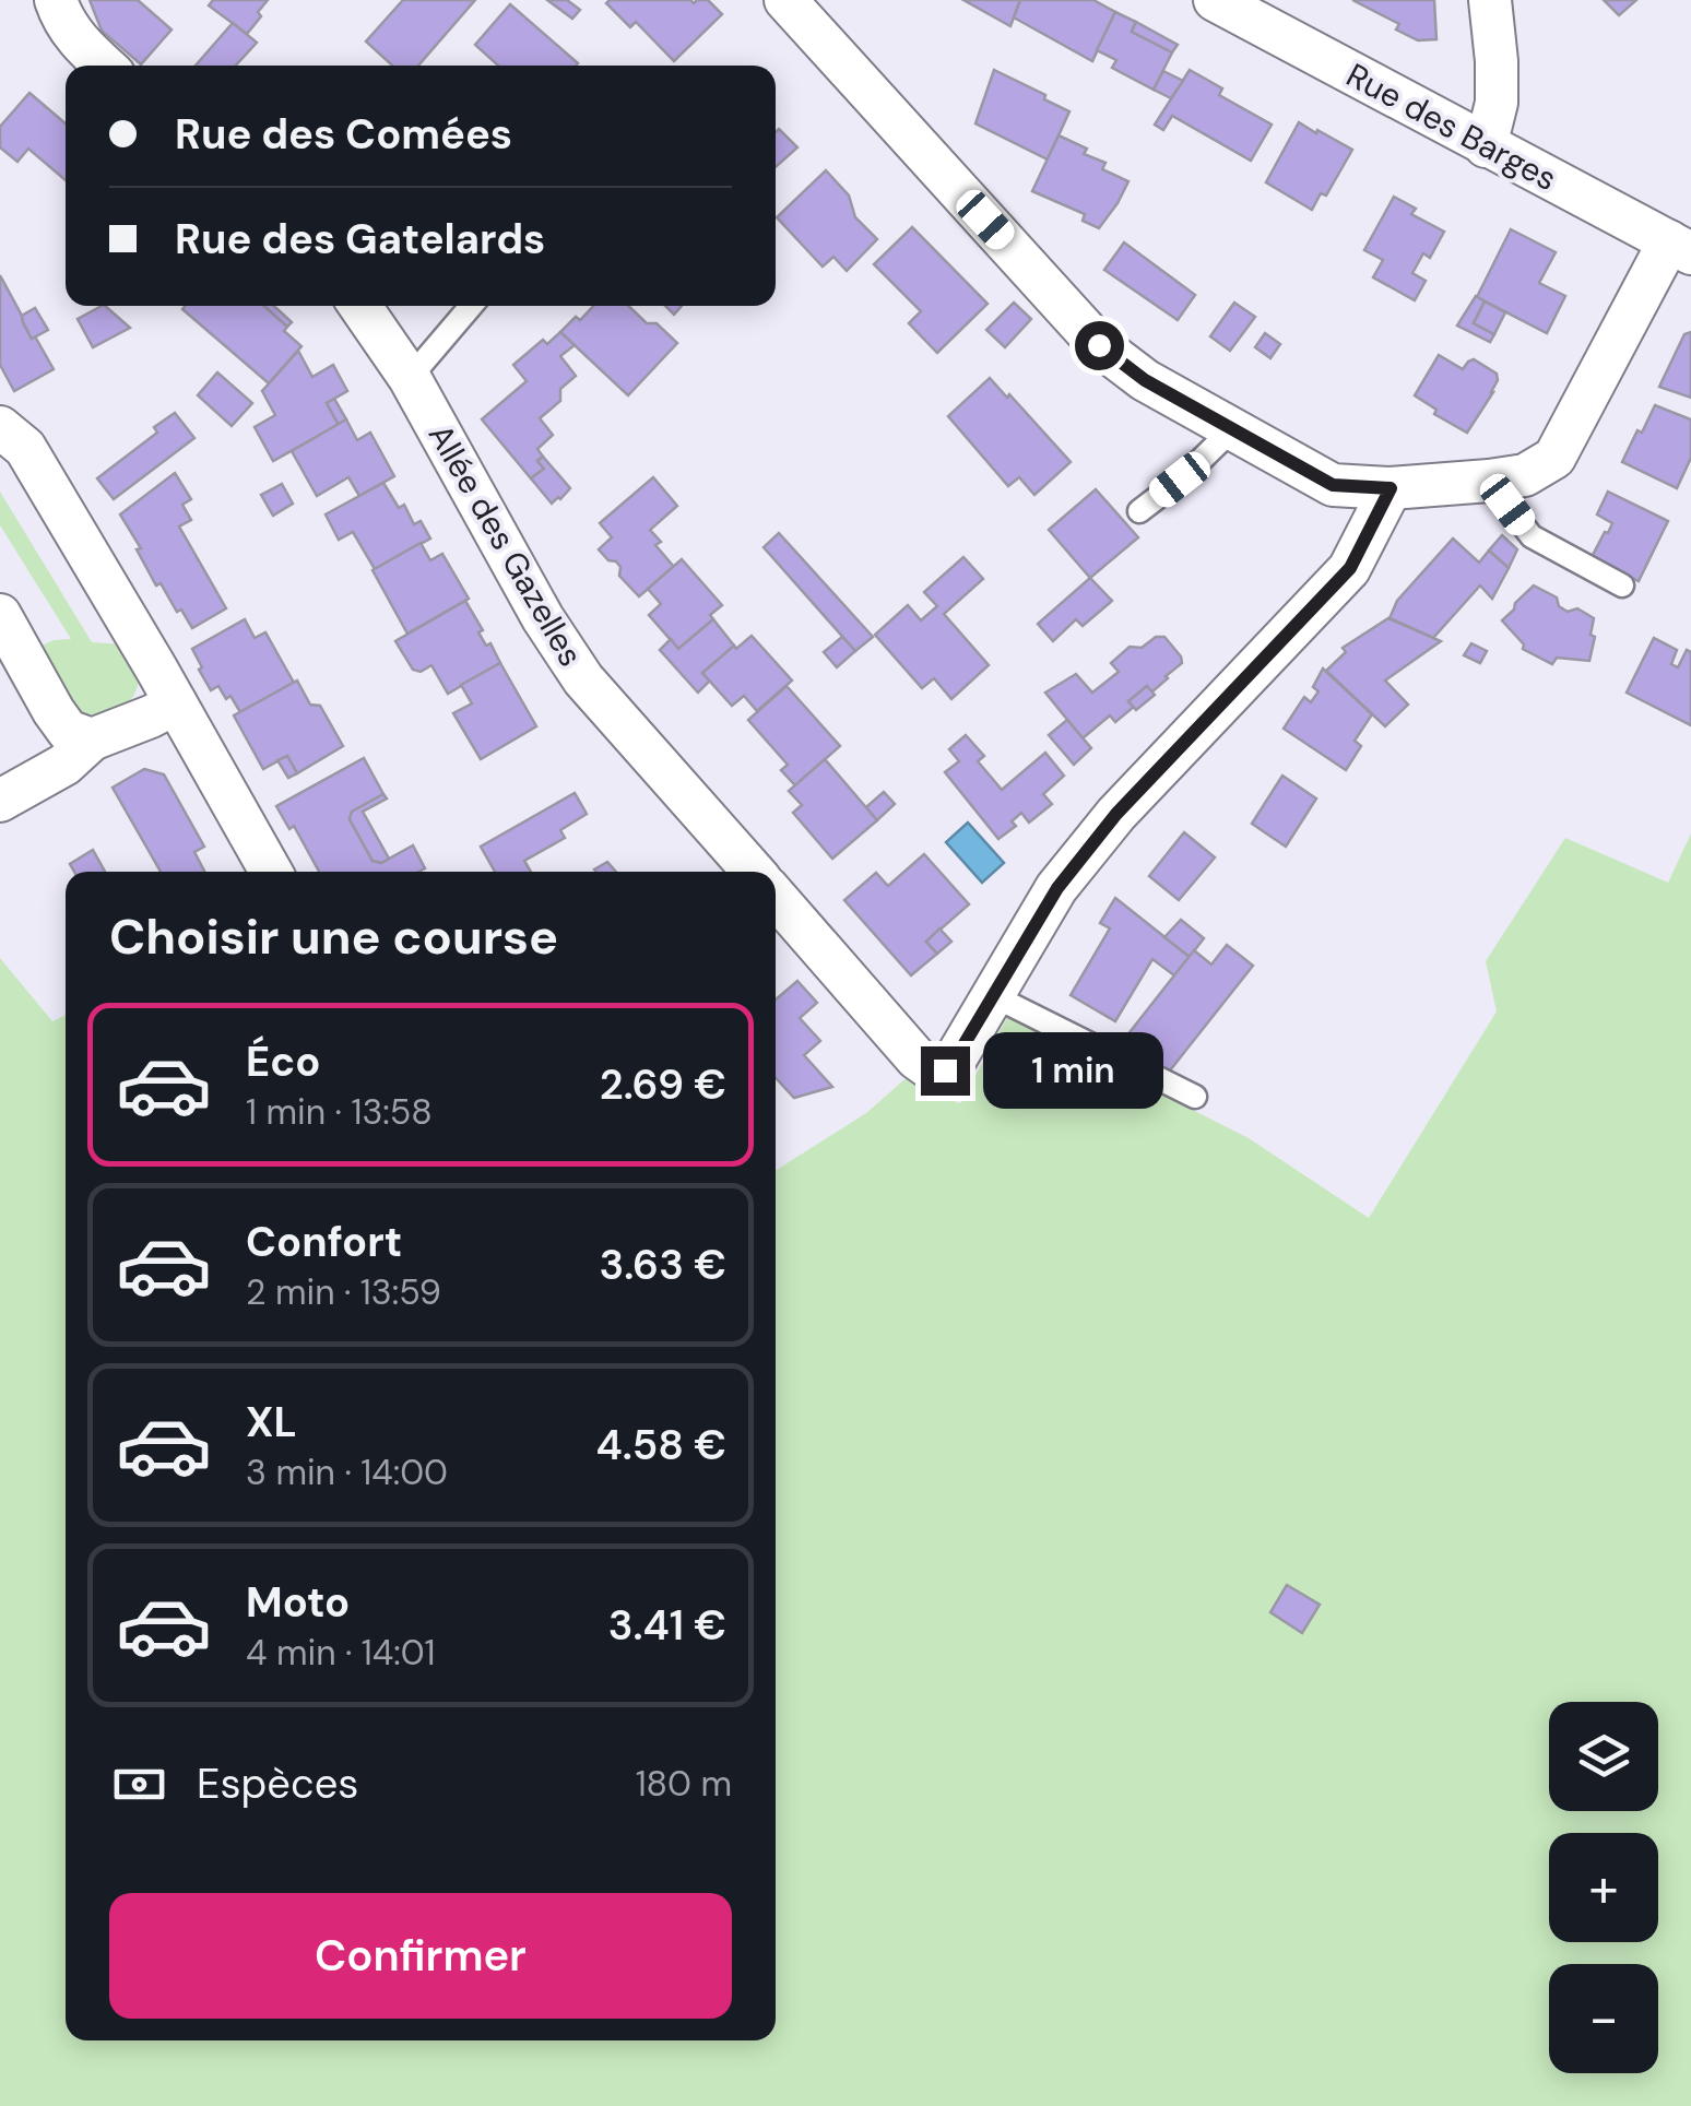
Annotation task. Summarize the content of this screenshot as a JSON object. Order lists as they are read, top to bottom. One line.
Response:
{"streets":{"street":["Rue des Barges","Allée des Gazelles"]},"page":{"banner":["Rue des Comées","Rue des Gatelards"],"heading":"Choisir une course","list":[{"name":"Éco","note":"1 min · 13:58","value":"2.69 €"},{"name":"Confort","note":"2 min · 13:59","value":"3.63 €"},{"name":"XL","note":"3 min · 14:00","value":"4.58 €"},{"name":"Moto","note":"4 min · 14:01","value":"3.41 €"}],"bubble":"1 min","map_buttons":["+","−"],"pay":["Espèces","180 m"],"buttons":"Confirmer"}}
